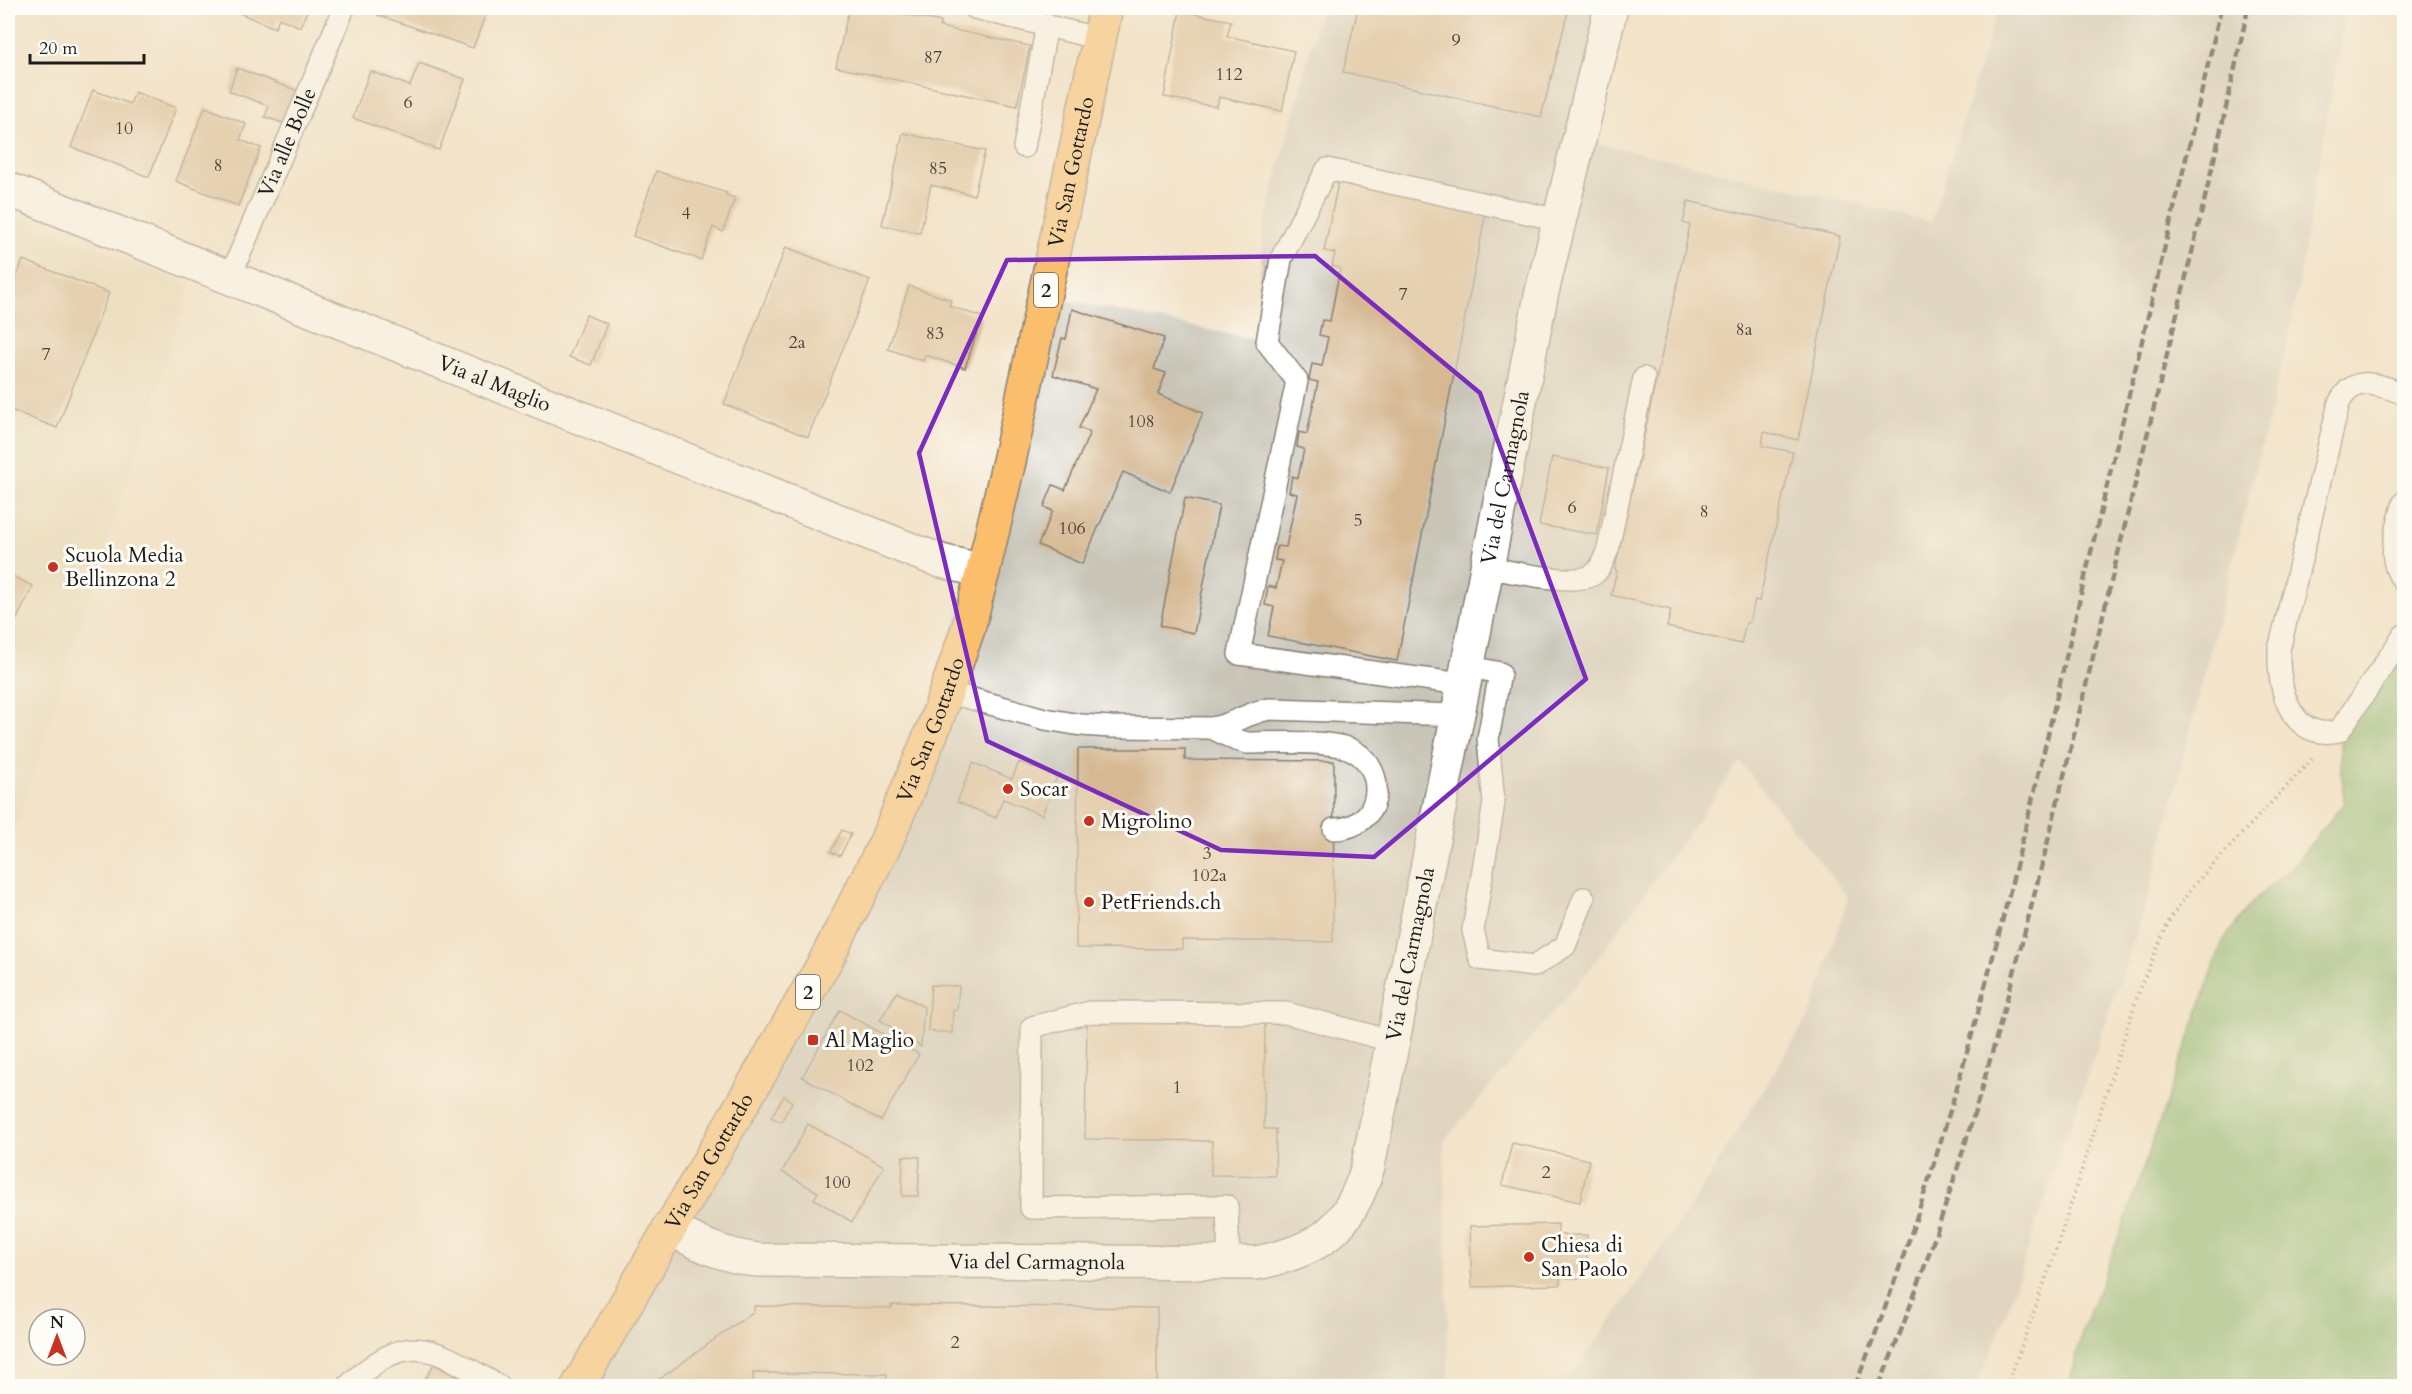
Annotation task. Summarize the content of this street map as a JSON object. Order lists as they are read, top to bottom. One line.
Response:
{"streets":{"main road":["Via San Gottardo","2"],"street":["Via al Maglio","Via del Carmagnola"],"lane":["Via alle Bolle"]},"crossings":[["Via alle Bolle","Via al Maglio"],["Via San Gottardo","Via al Maglio"],["Via San Gottardo","Via del Carmagnola"]],"places":{"other":["Scuola Media Bellinzona 2","Socar","Migrolino","PetFriends.ch","Chiesa di San Paolo"],"transit":["Al Maglio"]},"house_numbers":["9","87","112","6","10","8","85","4","7","8a","83","2a","7","108","6","8","5","106","3","102a","102","1","2","100","2"],"scale_bar":"20 m","north":"top"}
